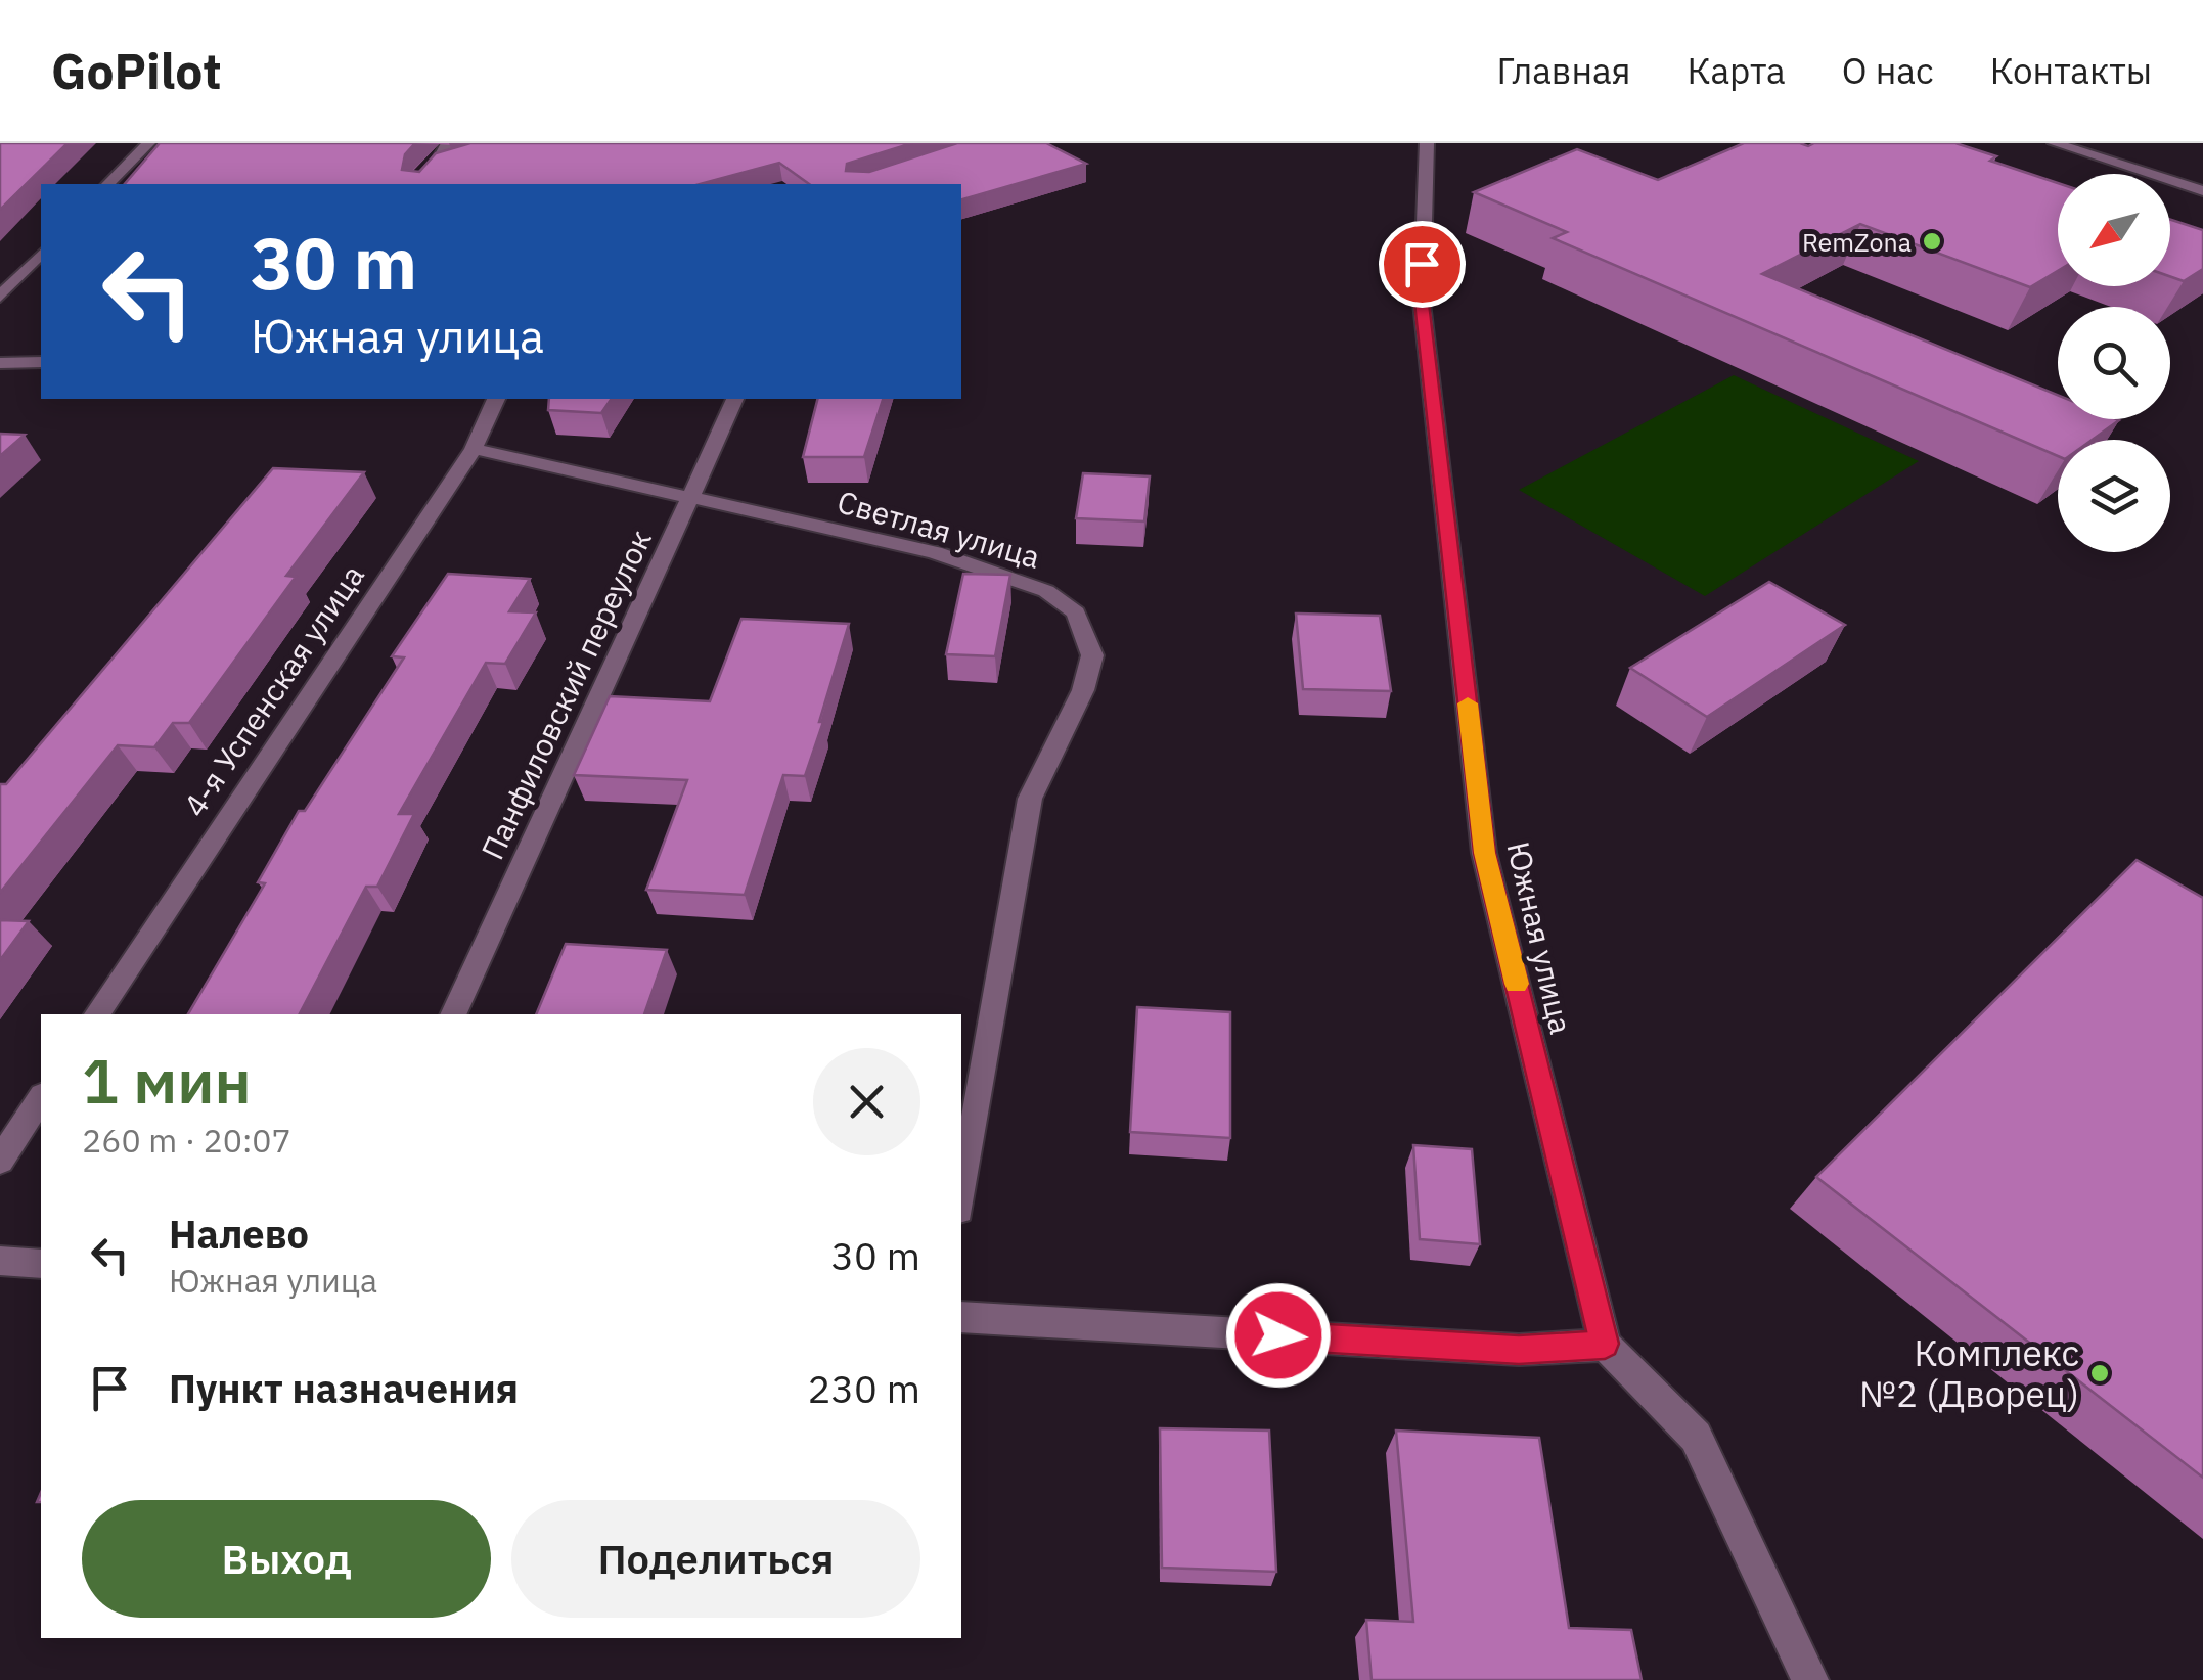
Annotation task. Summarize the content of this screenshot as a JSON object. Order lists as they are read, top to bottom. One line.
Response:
{"streets":{"street":["Светлая улица","4-я Успенская улица","Панфиловский переулок","Южная улица"]},"crossings":[["Светлая улица","4-я Успенская улица"],["Светлая улица","Панфиловский переулок"]],"places":["RemZona","Комплекс №2 (Дворец)"],"north":"bottom left","page":{"header":"GoPilot","nav":["Главная","Карта","О нас","Контакты"],"turn":["30 m","Южная улица"],"heading":["1 мин","260 m · 20:07"],"list":[{"name":"Налево","note":"Южная улица","value":"30 m"},{"name":"Пункт назначения","value":"230 m"}],"buttons":["Выход","Поделиться"]}}
